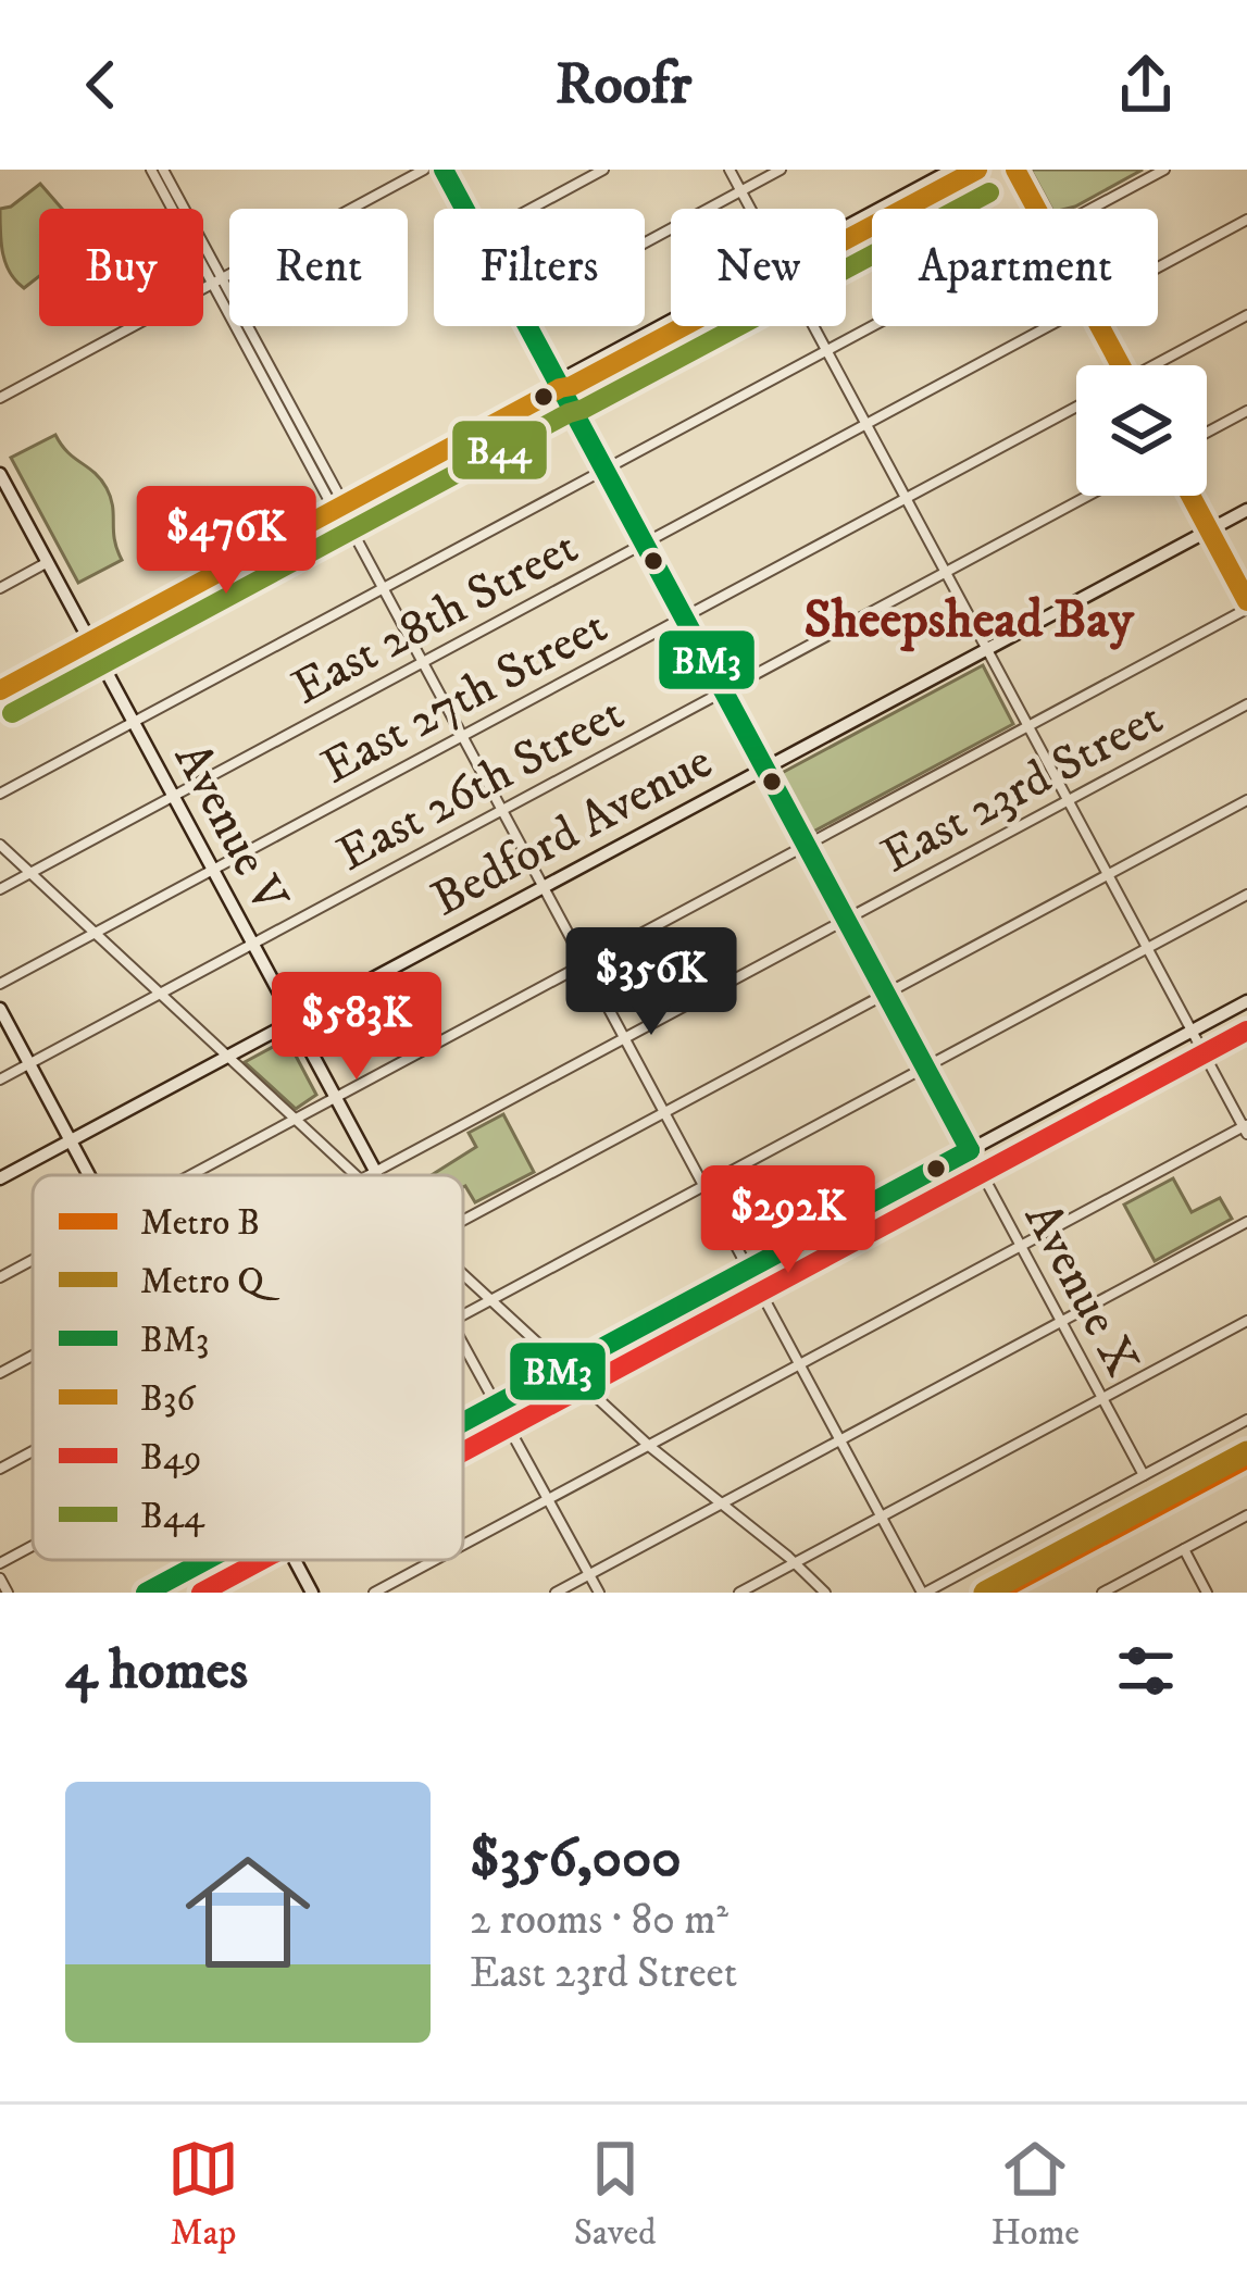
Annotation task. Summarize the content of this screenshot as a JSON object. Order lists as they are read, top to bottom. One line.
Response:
{"streets":{"main road":["Avenue V","Bedford Avenue"],"street":["East 28th Street","East 27th Street","East 26th Street","East 23rd Street","Avenue X"]},"crossings":[["East 28th Street","Avenue V"],["East 28th Street","Avenue X"],["East 27th Street","Avenue V"],["East 27th Street","Avenue X"],["East 26th Street","Avenue V"],["East 26th Street","Avenue X"],["East 23rd Street","Avenue V"],["East 23rd Street","Avenue X"],["Avenue V","Bedford Avenue"],["Bedford Avenue","Avenue X"]],"districts":["Sheepshead Bay"],"lines":["transit line BM3","transit line B36","transit line B44","transit line B49","metro line Q","metro line B"],"legend":["Metro B","Metro Q","BM3","B36","B49","B44"],"page":{"header":"Roofr","chip":["Buy","Rent","Filters","New","Apartment"],"price":["$476K","$356K","$583K","$292K"],"heading":"4 homes","list":[{"name":"$356,000","note":"2 rooms · 80 m² · East 23rd Street"}],"tabs":["Map","Saved","Home"]}}
